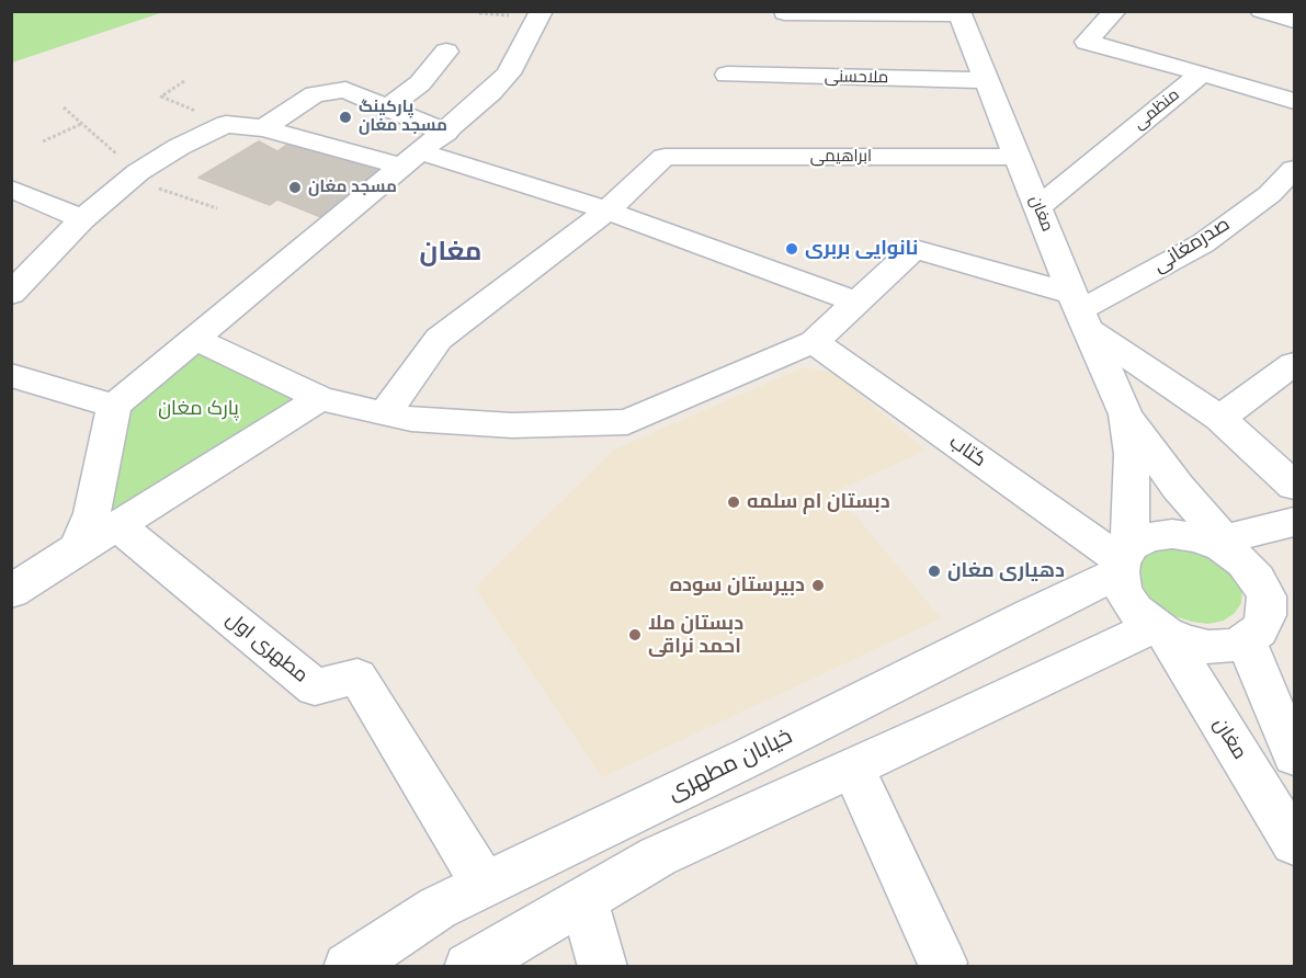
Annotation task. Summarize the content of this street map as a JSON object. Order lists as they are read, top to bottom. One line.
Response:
{"streets":{"street":["ملاحسنی","منظمی","ابراهیمی","مغان","صدرمغانی","کتاب","مطهری اول","خیابان مطهری"]},"crossings":[["ملاحسنی","مغان"],["منظمی","مغان"],["ابراهیمی","مغان"],["مغان","صدرمغانی"],["مغان","کتاب"],["مغان","خیابان مطهری"],["کتاب","خیابان مطهری"],["مطهری اول","خیابان مطهری"]],"districts":["مغان"],"parks":["پارک مغان"],"places":["پارکینگ مسجد مغان","مسجد مغان","نانوایی بربری","دبستان ام سلمه","دهیاری مغان","دبیرستان سوده","دبستان ملا احمد نراقی"]}
